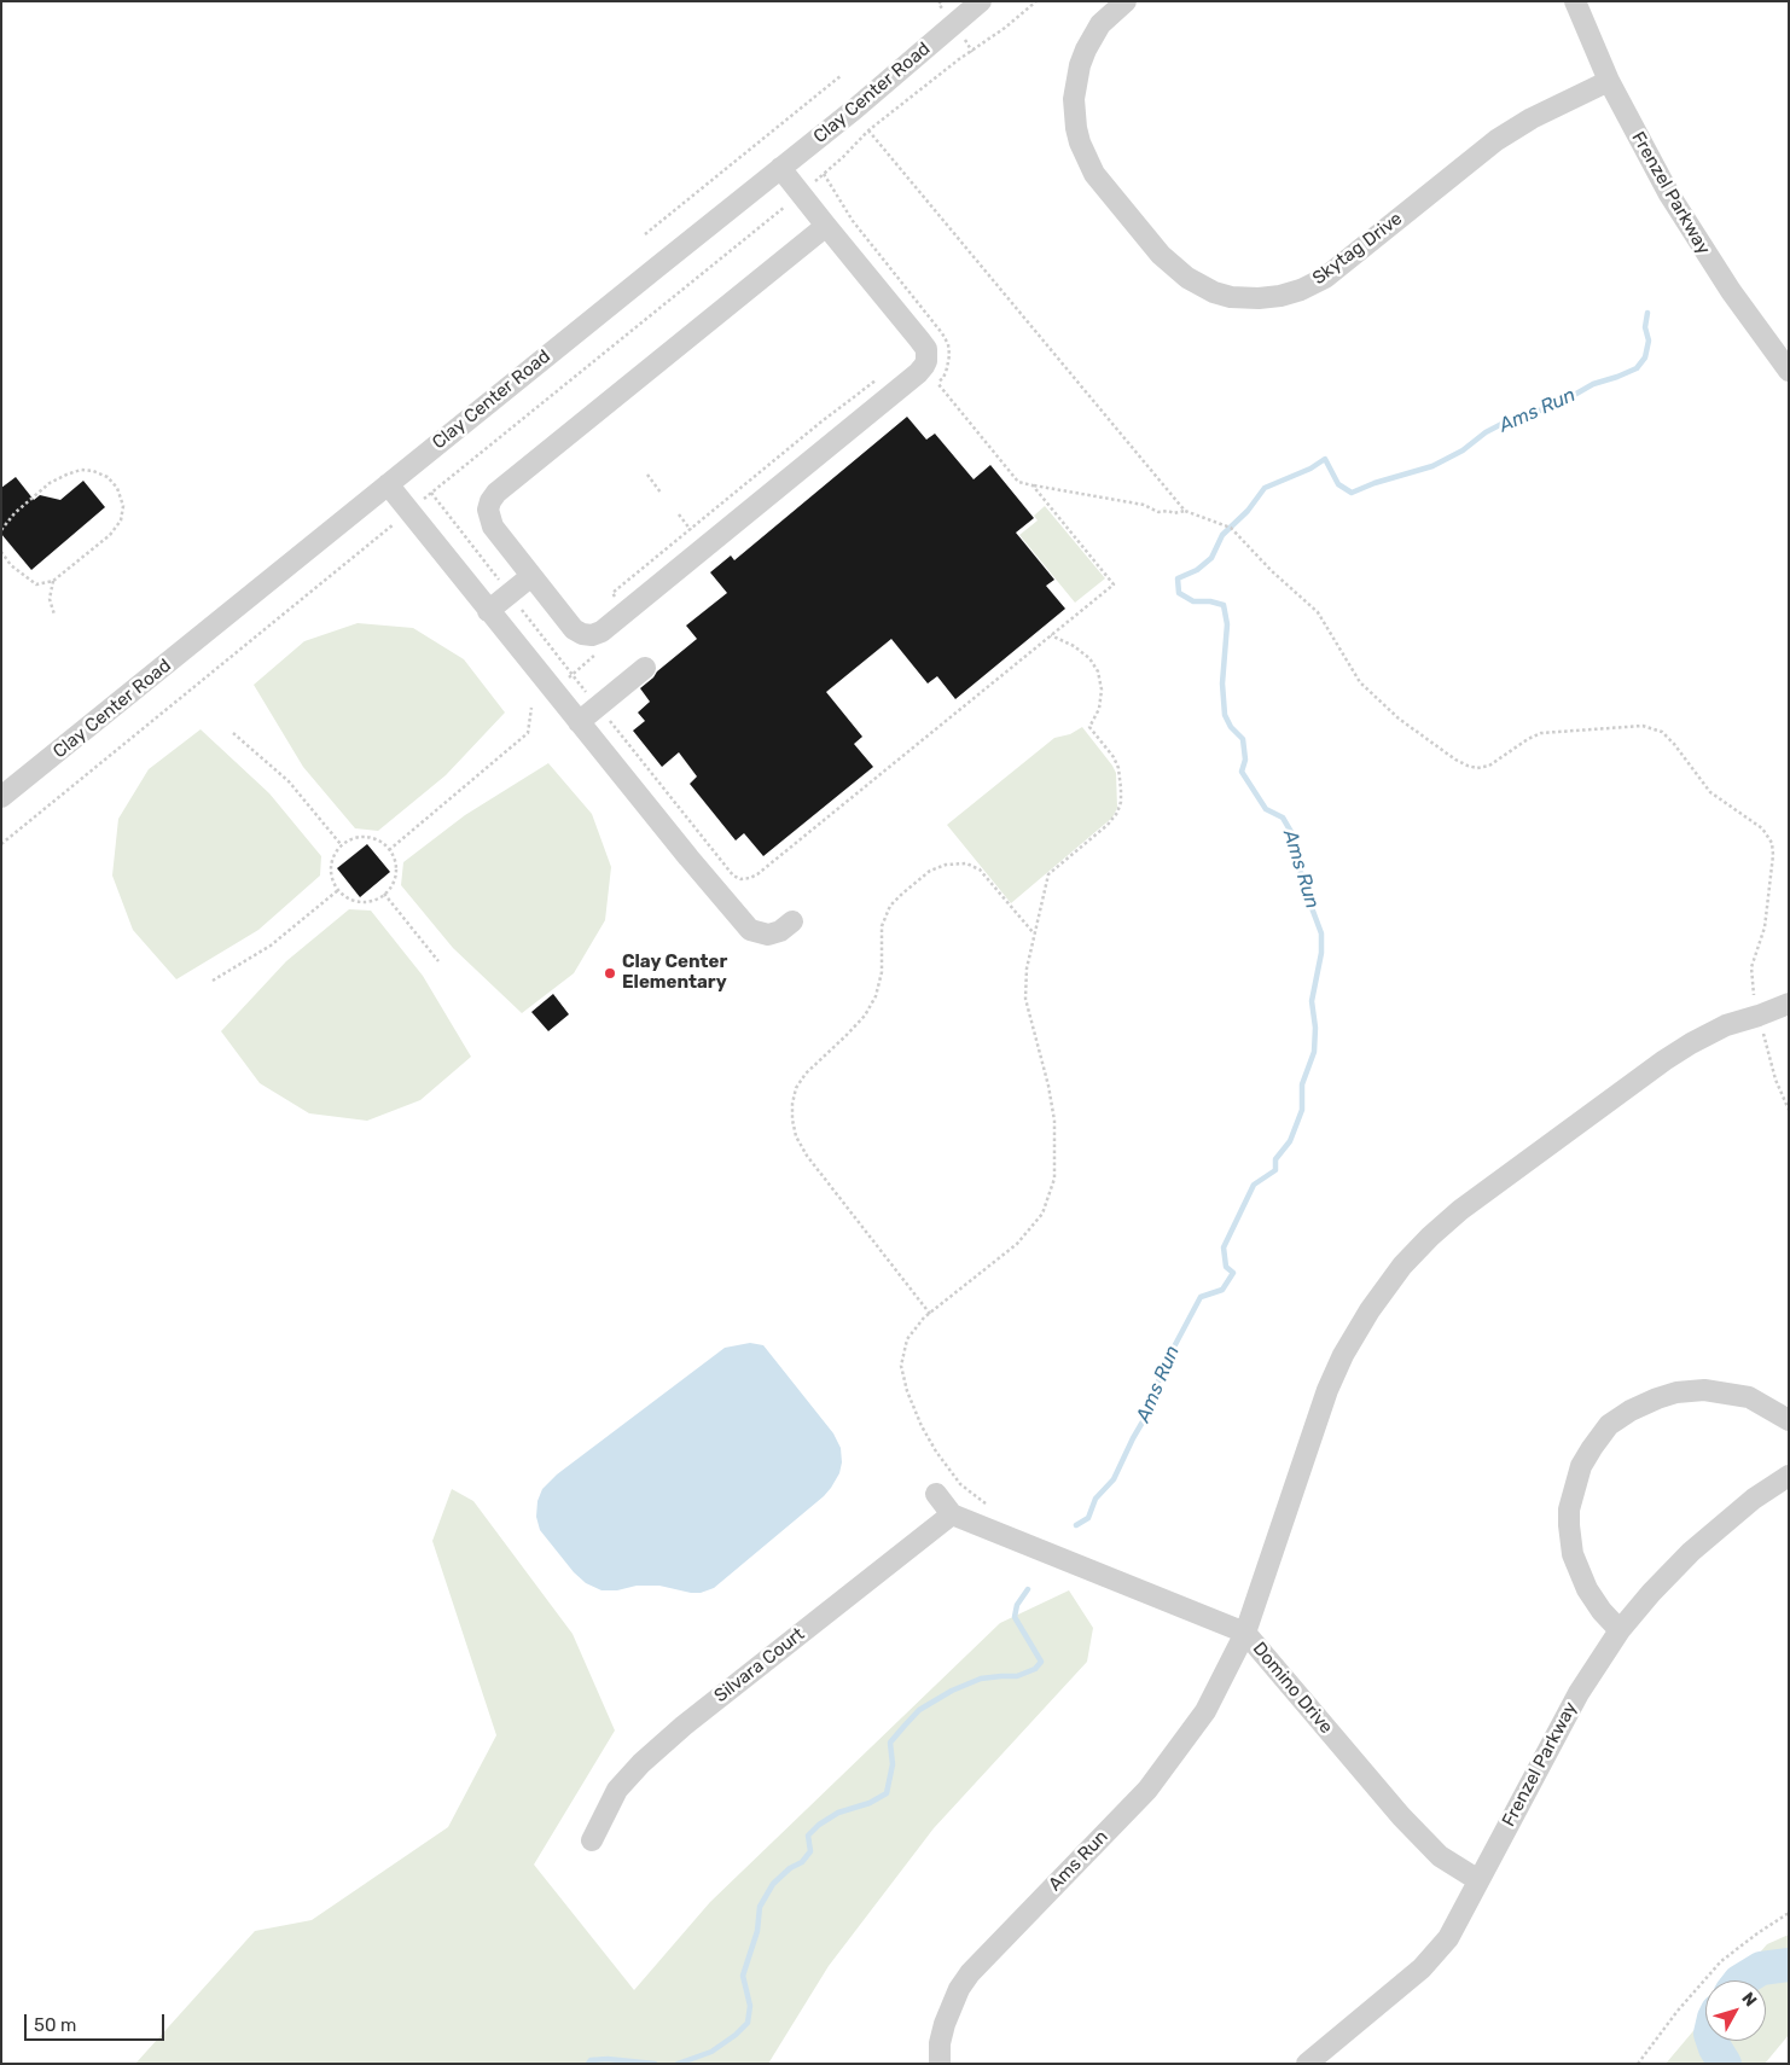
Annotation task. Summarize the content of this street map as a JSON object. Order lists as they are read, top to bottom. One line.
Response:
{"streets":{"street":["Clay Center Road","Frenzel Parkway","Skytag Drive","Silvara Court","Domino Drive","Ams Run"]},"crossings":[["Frenzel Parkway","Skytag Drive"],["Frenzel Parkway","Domino Drive"],["Silvara Court","Domino Drive"],["Domino Drive","Ams Run"]],"water":["Ams Run"],"places":["Clay Center Elementary"],"scale_bar":"50 m","north":"top right"}
